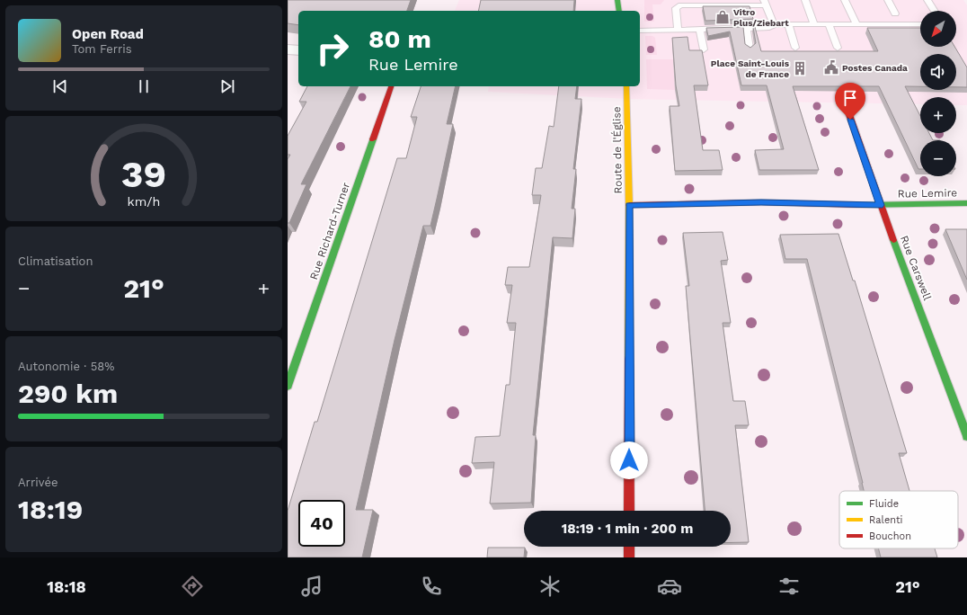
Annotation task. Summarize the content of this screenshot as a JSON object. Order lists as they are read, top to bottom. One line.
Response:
{"streets":{"street":["Route de l'Église","Rue Lemire","Rue Richard-Turner","Rue Carswell"]},"crossings":[["Route de l'Église","Rue Lemire"],["Rue Lemire","Rue Carswell"]],"places":{"shop":["Vitro Plus/Ziebart"],"public building":["Postes Canada"],"building":["Place Saint-Louis de France"]},"legend":["Fluide","Ralenti","Bouchon"],"north":"bottom left","page":{"map_buttons":["+","−"],"turn":["80 m","Rue Lemire"],"song":["Open Road","Tom Ferris"],"tile":["Climatisation",["Autonomie · 58%","290 km"],["Arrivée","18:19"]],"heat":["−","21°","+"],"limit":"40","trip":"18:19 · 1 min · 200 m","tabs":["18:18","21°"],"gauge":["39","km/h"]}}
